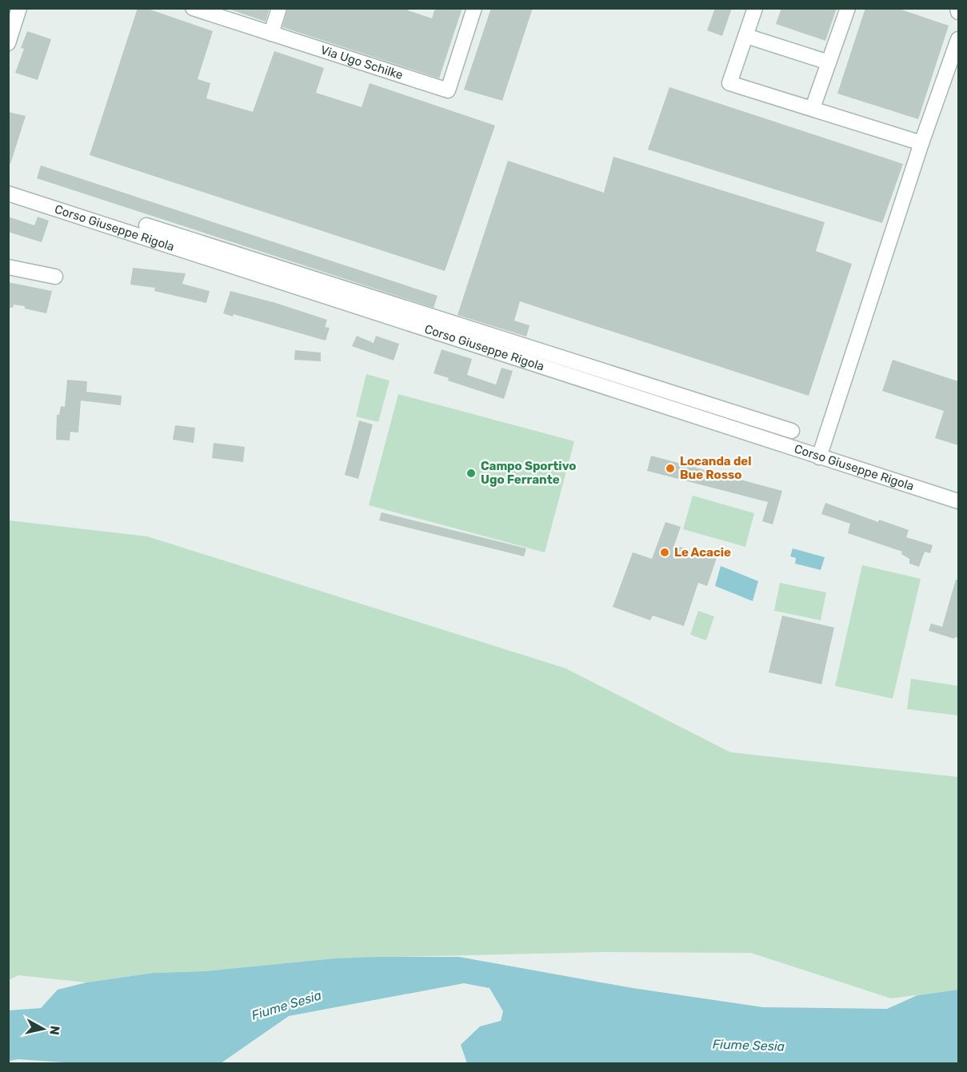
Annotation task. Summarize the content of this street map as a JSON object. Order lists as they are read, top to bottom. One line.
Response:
{"streets":{"street":["Via Ugo Schilke","Corso Giuseppe Rigola"]},"water":["Fiume Sesia"],"places":["Locanda del Bue Rosso","Campo Sportivo Ugo Ferrante","Le Acacie"],"north":"right"}
